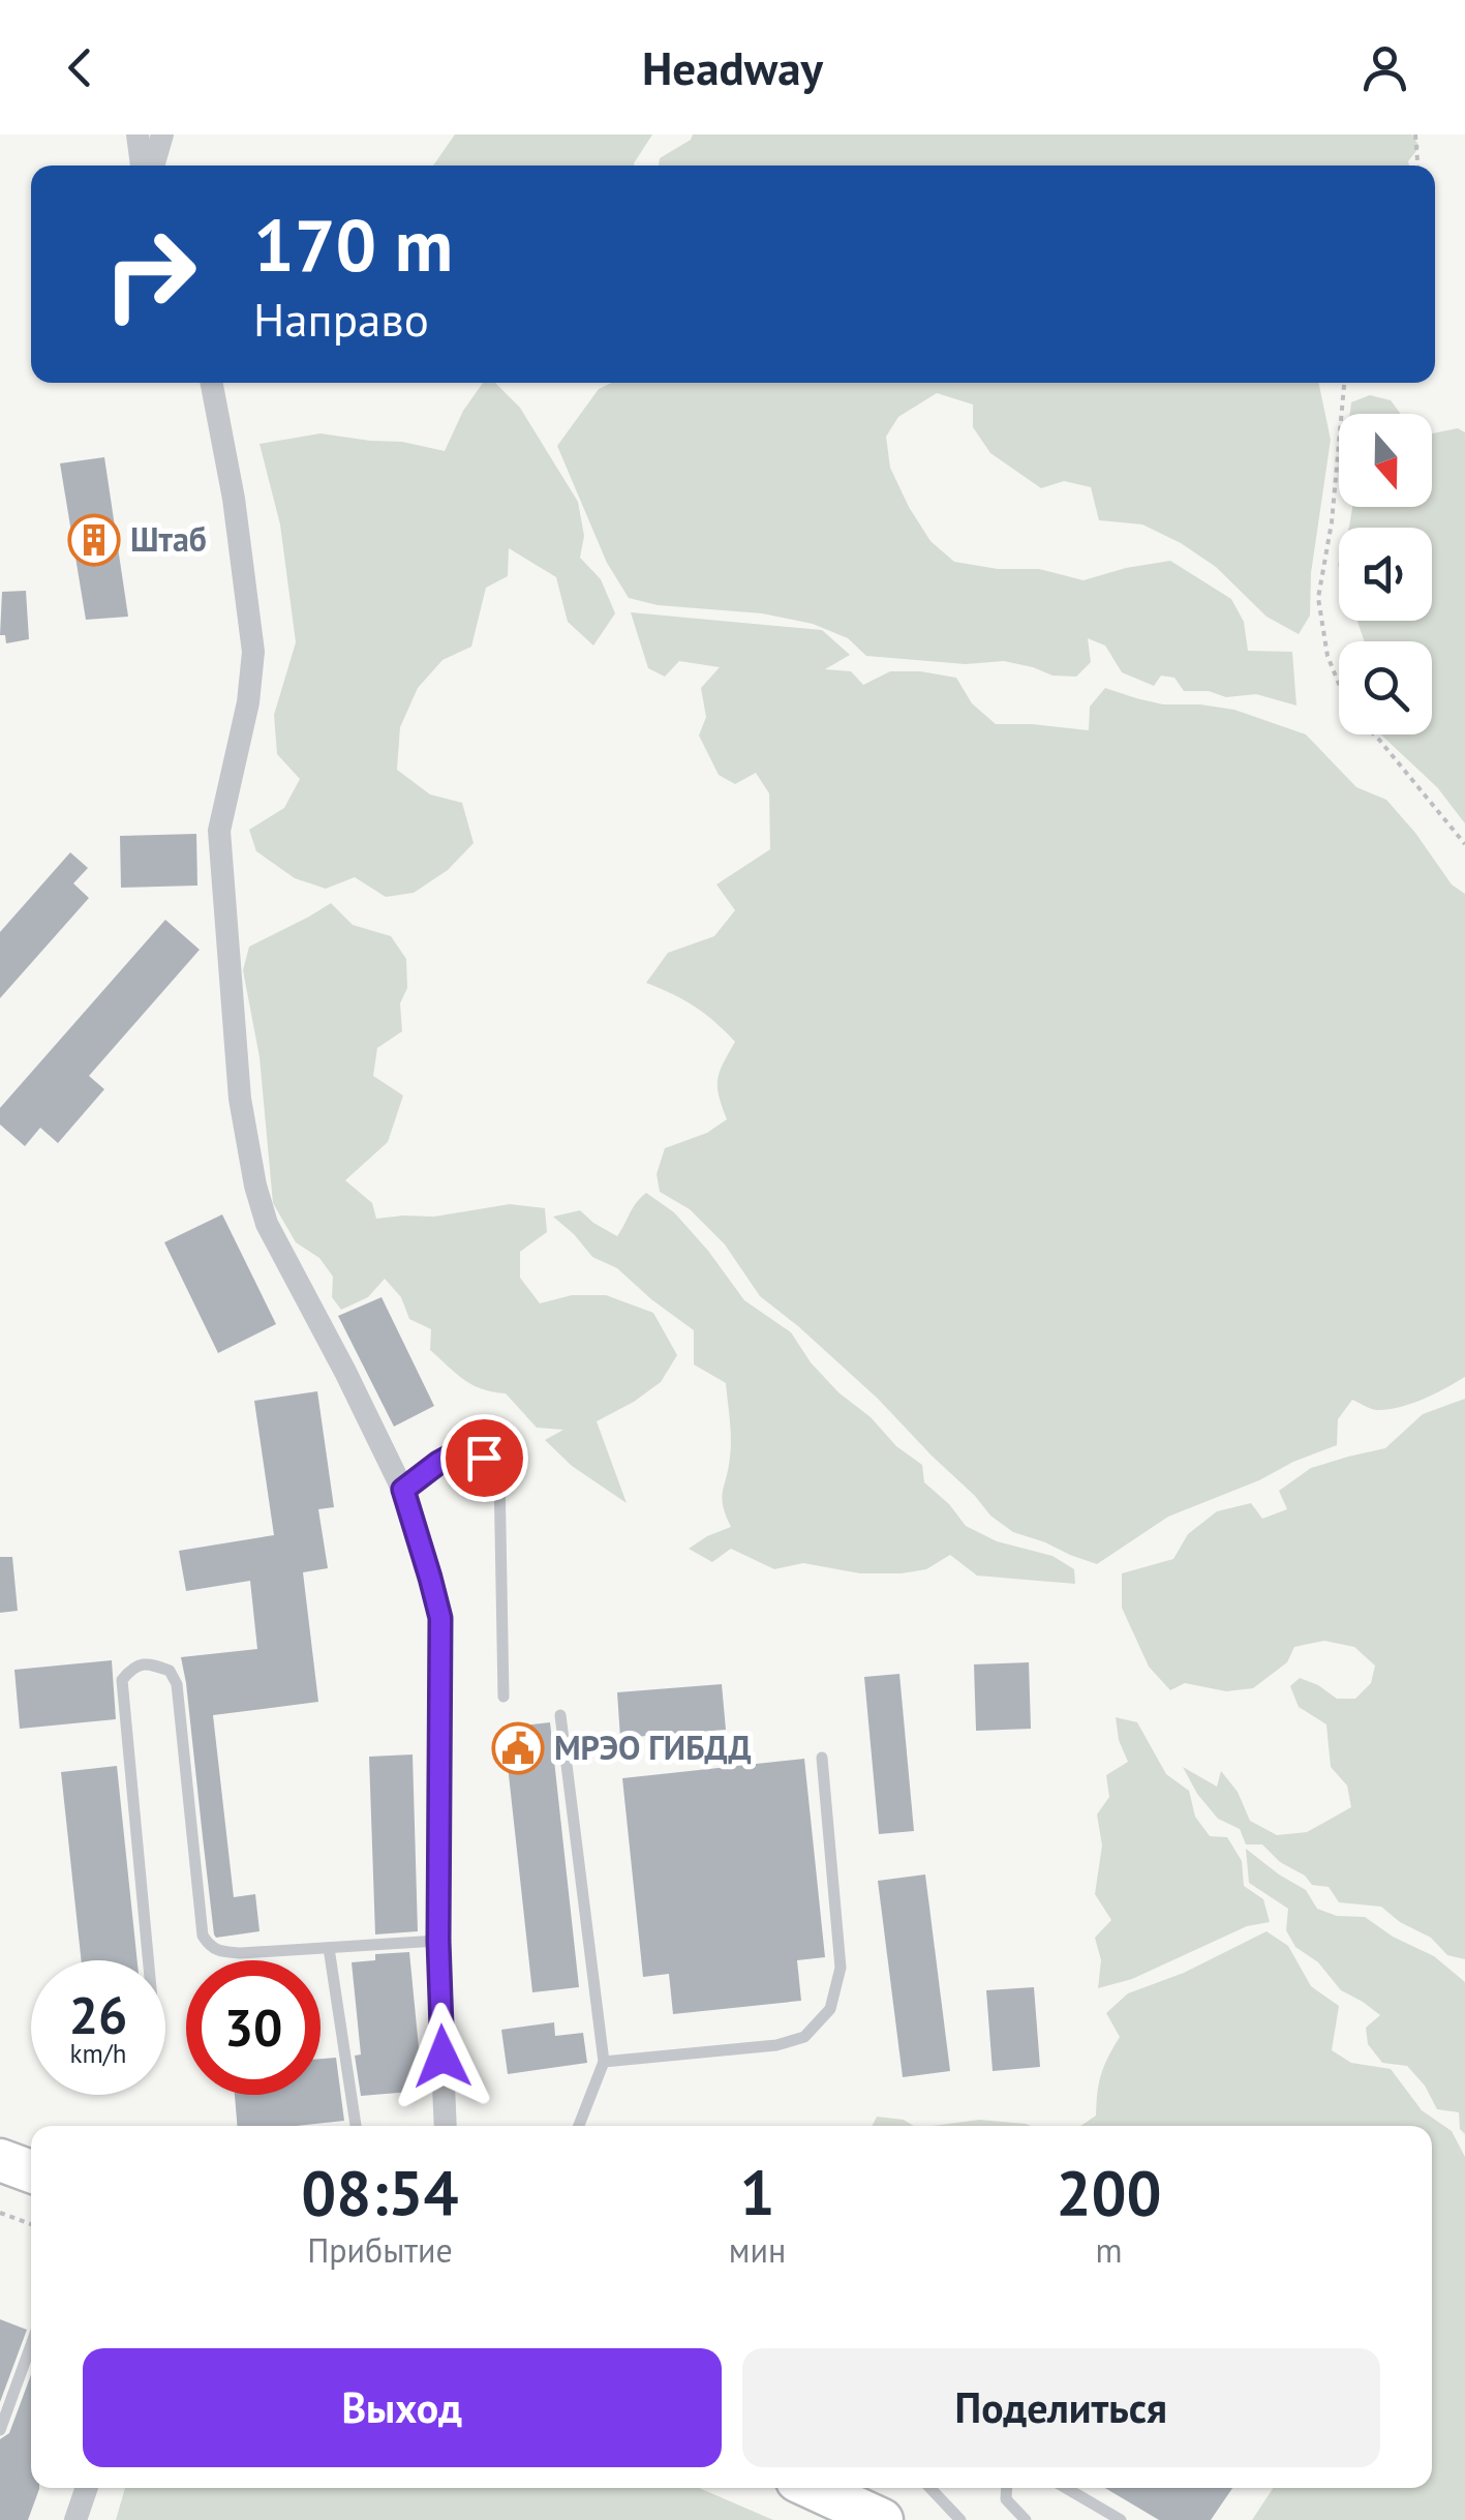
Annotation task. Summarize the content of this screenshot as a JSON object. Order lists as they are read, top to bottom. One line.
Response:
{"places":{"building":["Штаб"],"public building":["МРЭО ГИБДД"]},"north":"bottom","page":{"header":"Headway","turn":["170 m","Направо"],"speed":"26 km/h","limit":"30","eta":["08:54","Прибытие","1","мин","200","m"],"buttons":["Выход","Поделиться"]}}
